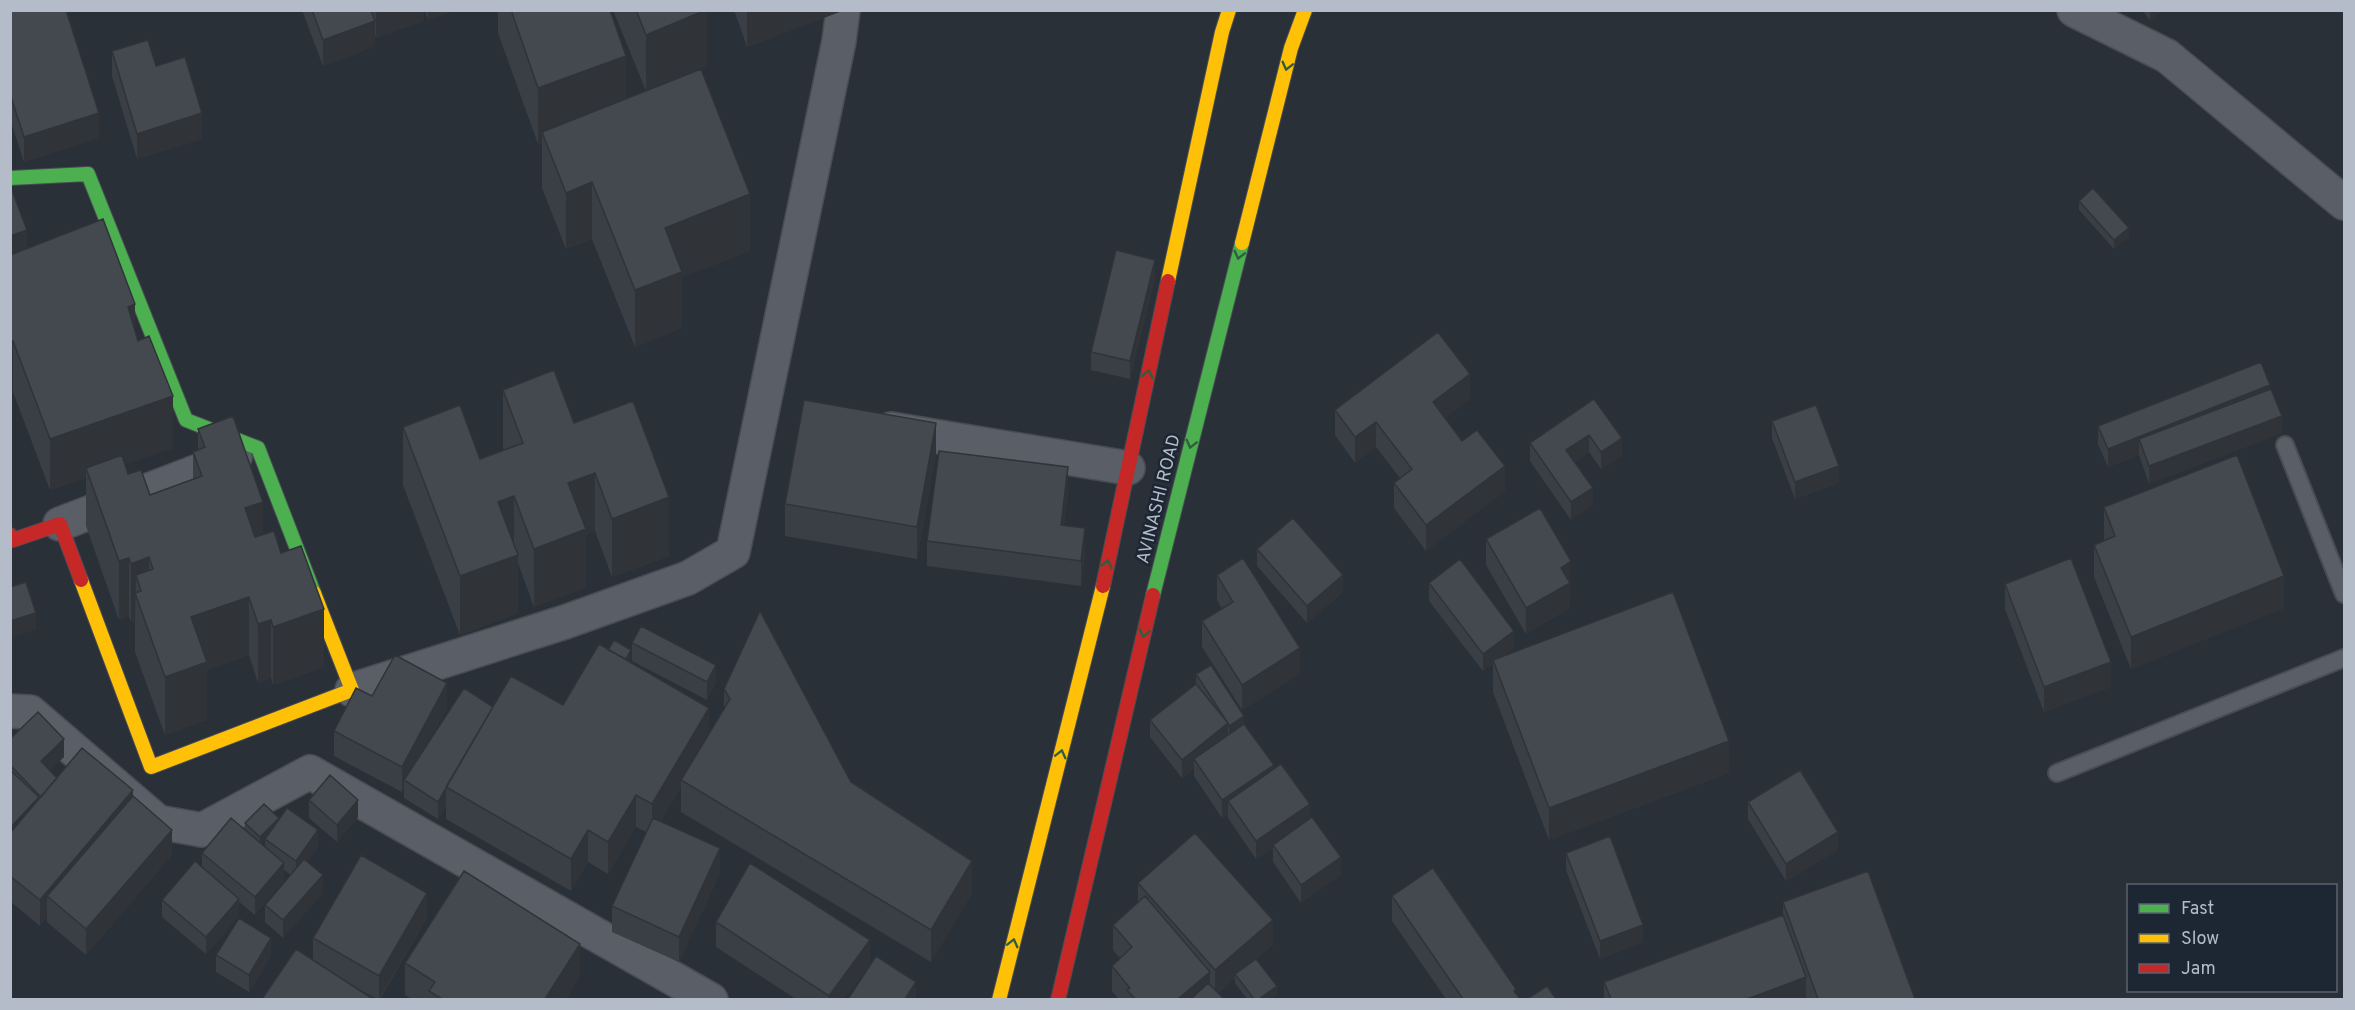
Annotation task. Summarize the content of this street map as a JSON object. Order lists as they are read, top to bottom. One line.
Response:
{"streets":{"main road":["AVINASHI ROAD"]},"legend":["Fast","Slow","Jam"]}
